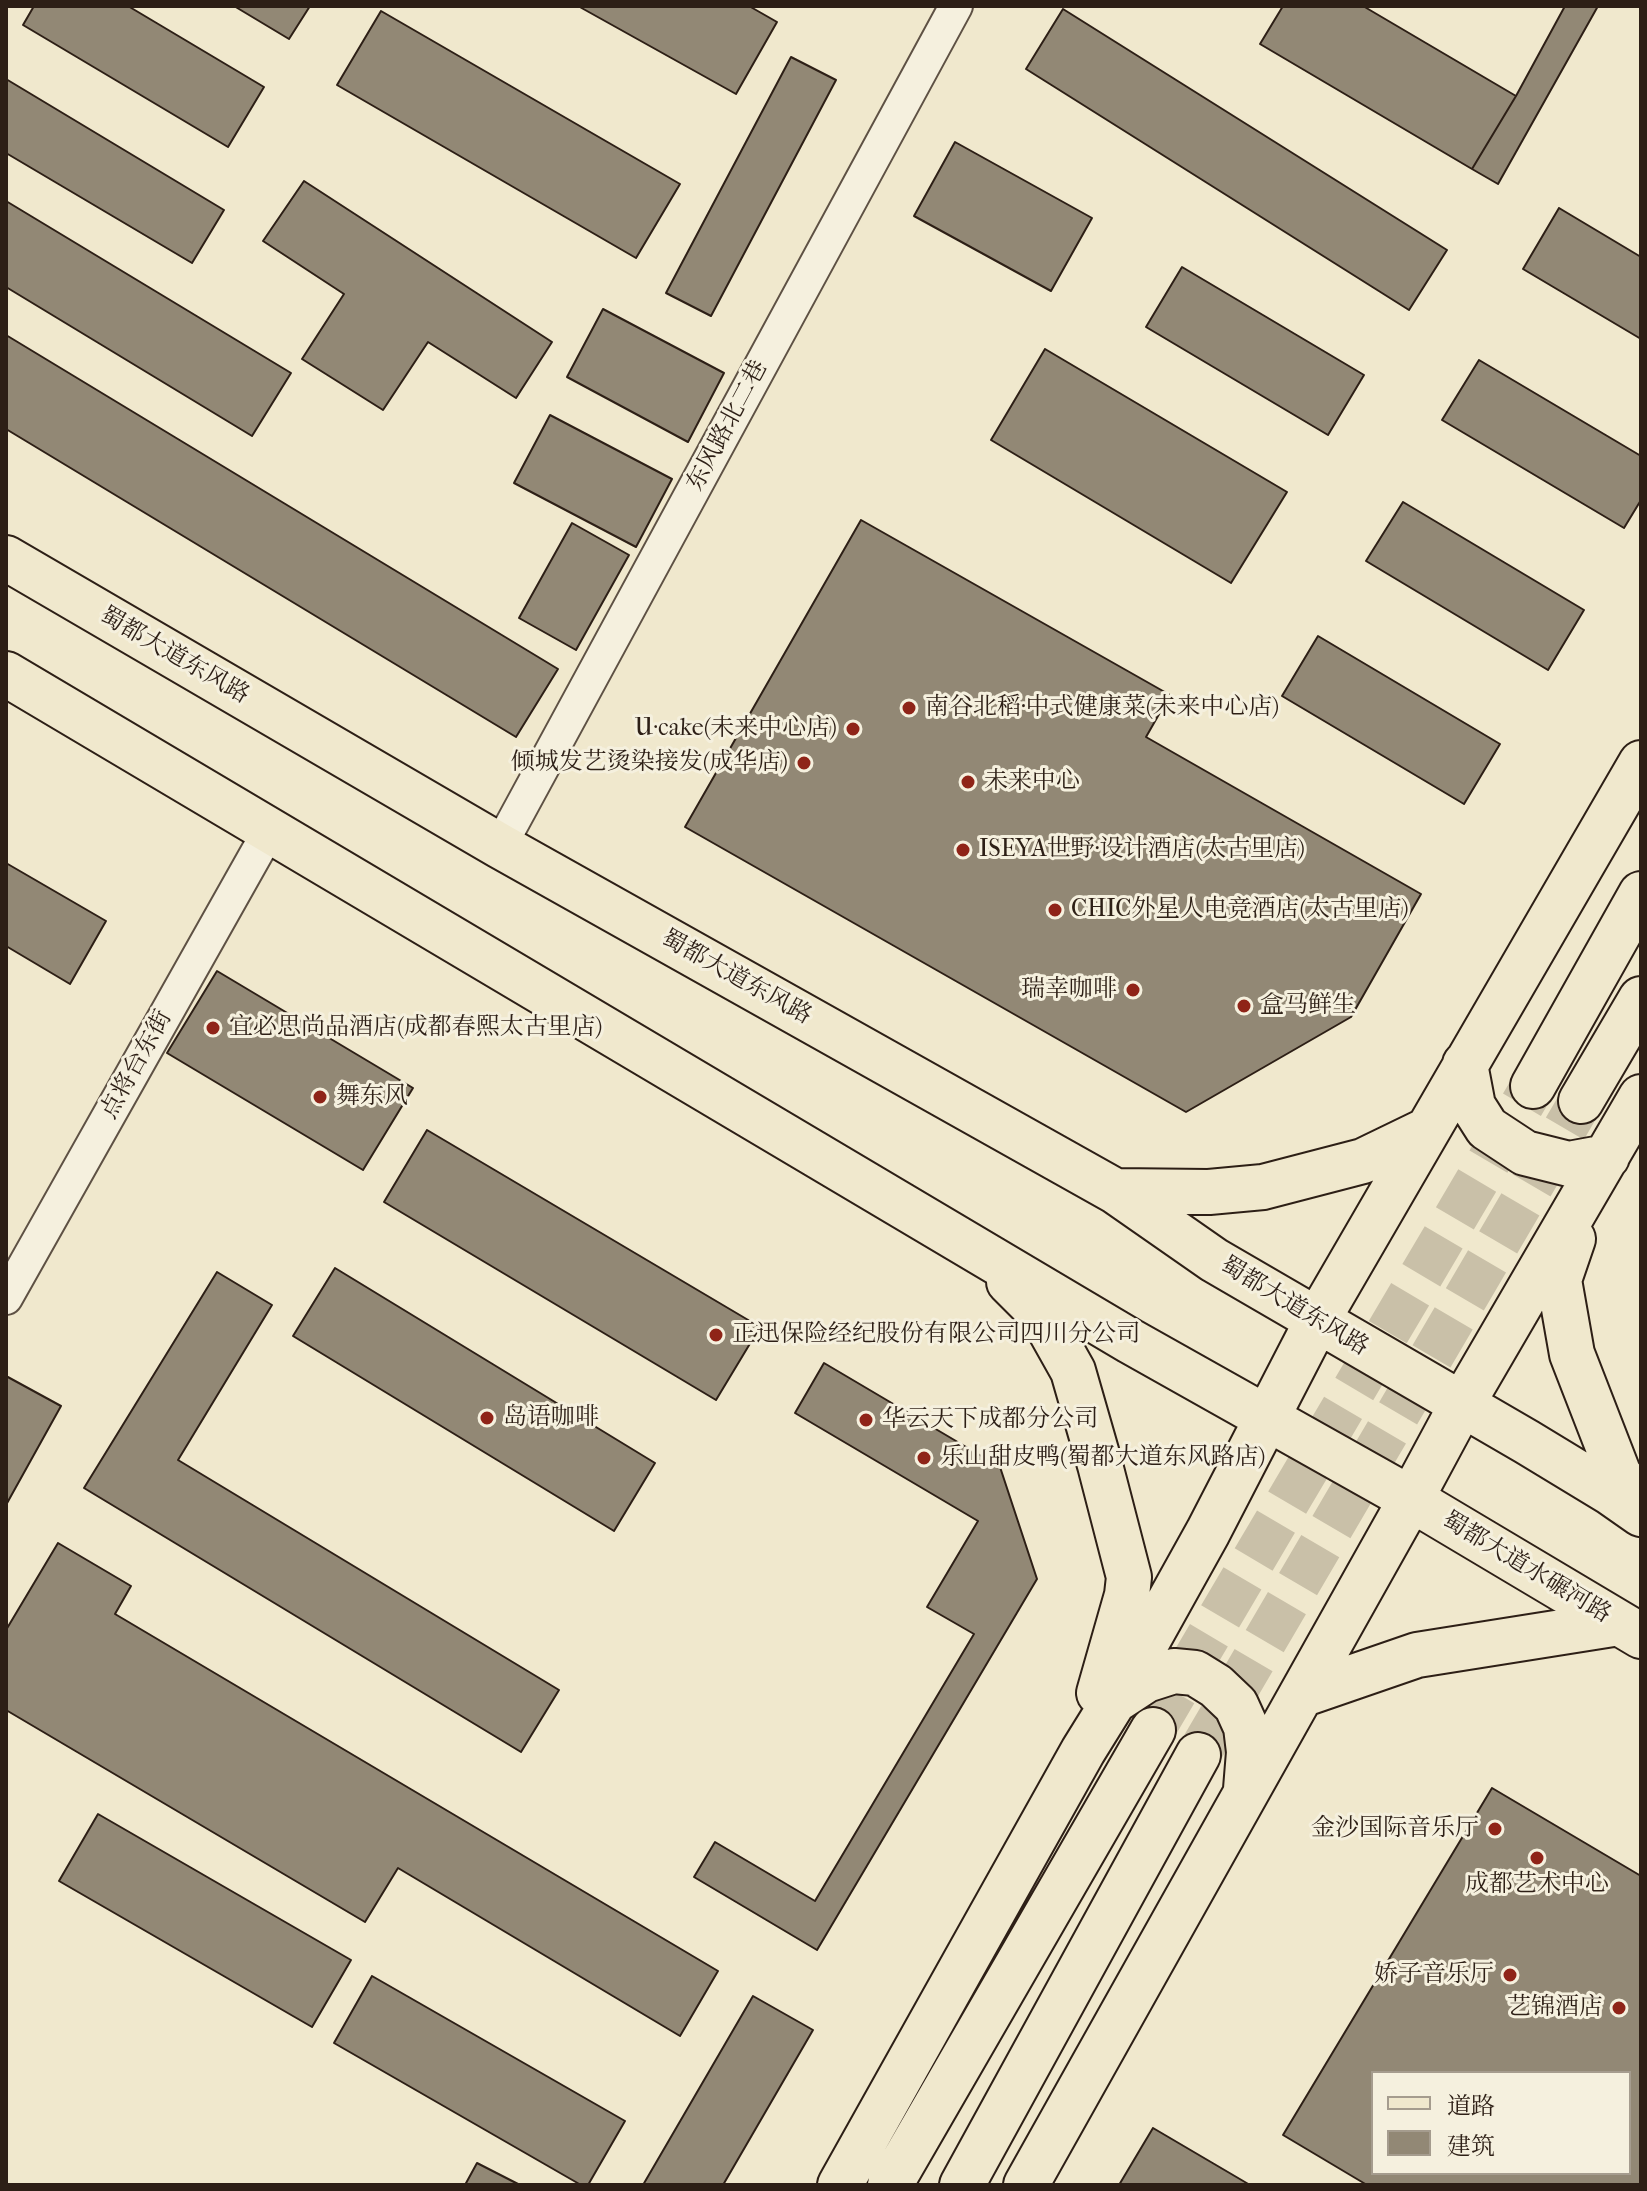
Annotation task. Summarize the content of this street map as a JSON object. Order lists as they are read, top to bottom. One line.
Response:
{"streets":{"main road":["蜀都大道东风路","蜀都大道水碾河路"],"street":["东风路北二巷","点将台东街"]},"crossings":[["东风路北二巷","蜀都大道东风路"]],"places":["南谷北稻·中式健康菜(未来中心店)","U·cake(未来中心店)","倾城发艺烫染接发(成华店)","未来中心","ISEYA世野·设计酒店(太古里店)","CHIC外星人电竞酒店(太古里店)","瑞幸咖啡","盒马鲜生","宜必思尚品酒店(成都春熙太古里店)","舞东风","正迅保险经纪股份有限公司四川分公司","岛语咖啡","华云天下成都分公司","乐山甜皮鸭(蜀都大道东风路店)","金沙国际音乐厅","成都艺术中心","娇子音乐厅","艺锦酒店"],"legend":["道路","建筑"]}
